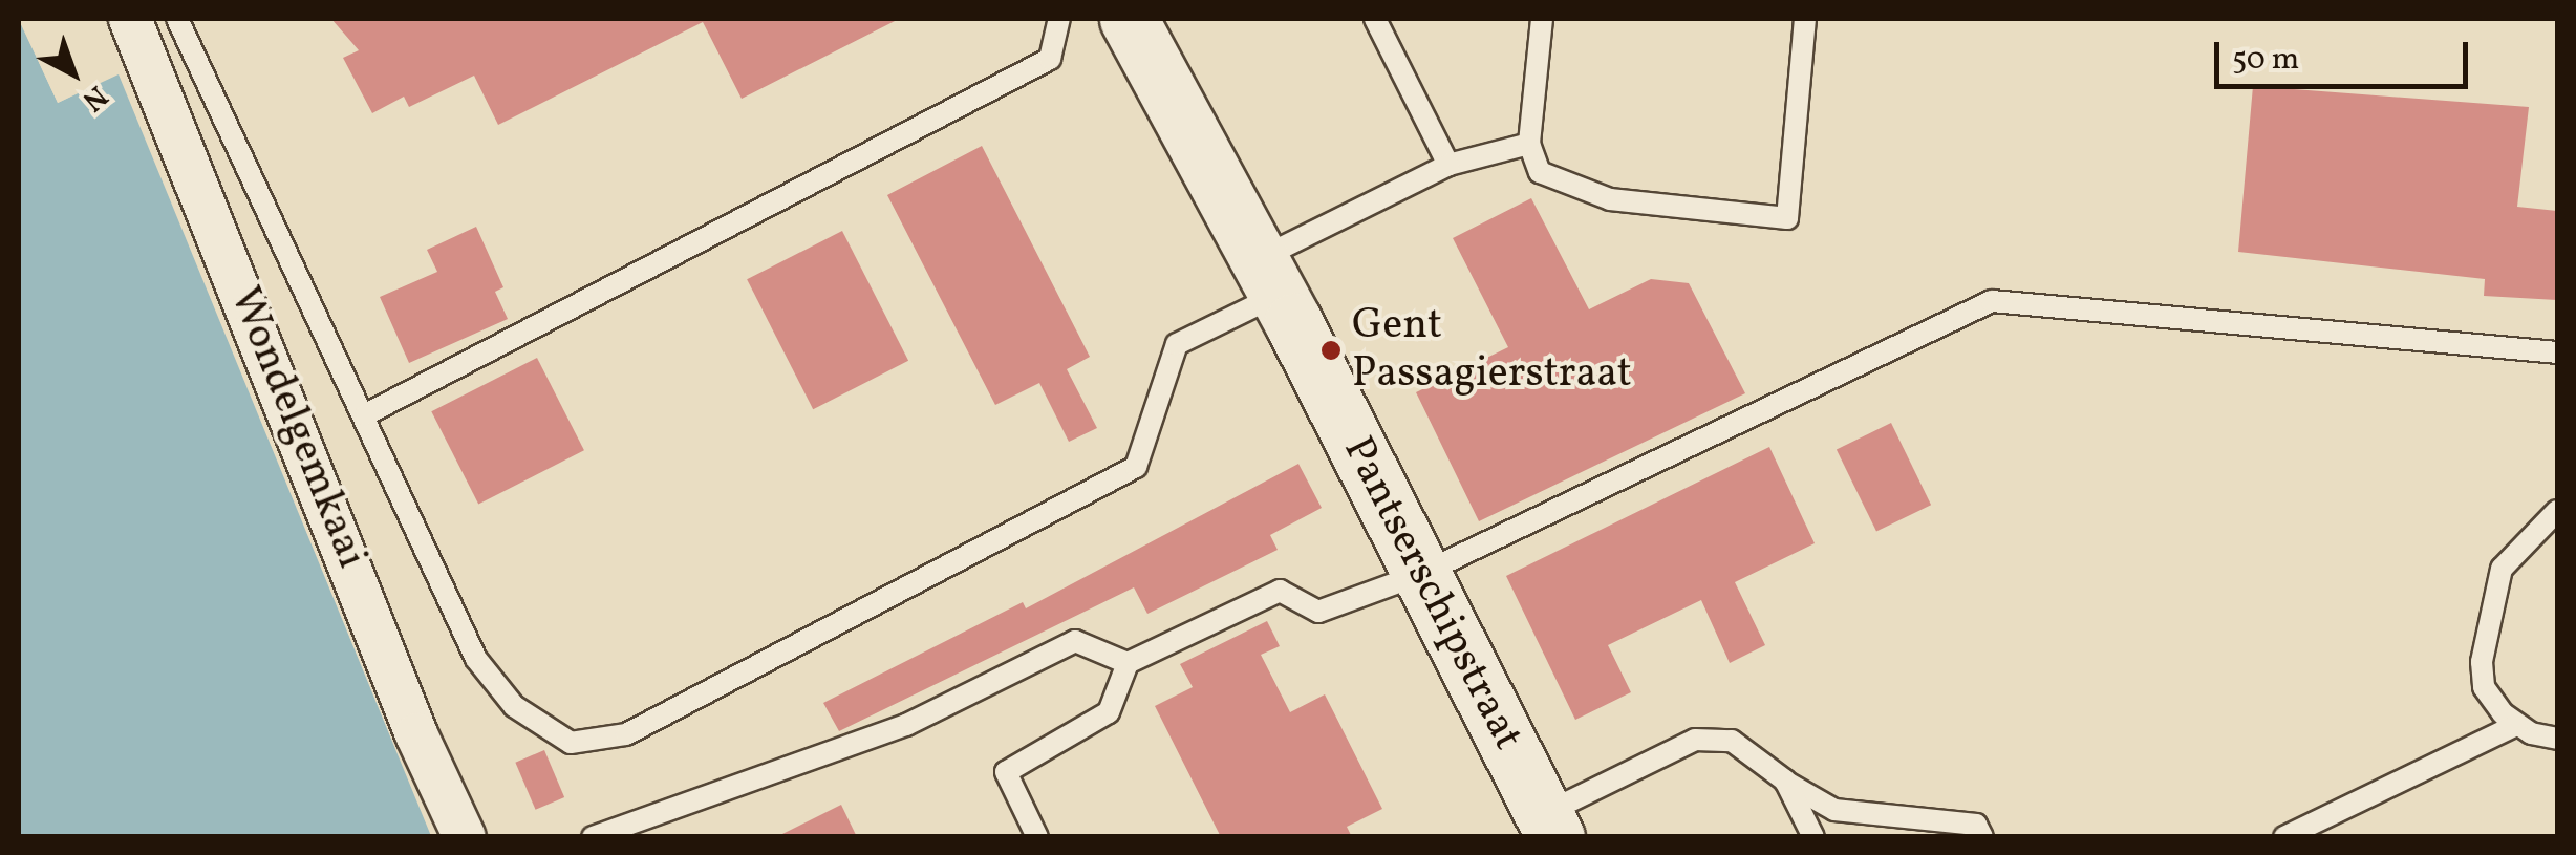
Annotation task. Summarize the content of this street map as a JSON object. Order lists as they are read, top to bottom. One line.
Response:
{"streets":{"main road":["Pantserschipstraat"],"street":["Wondelgemkaai"]},"places":["Gent Passagierstraat"],"scale_bar":"50 m","north":"bottom right"}
